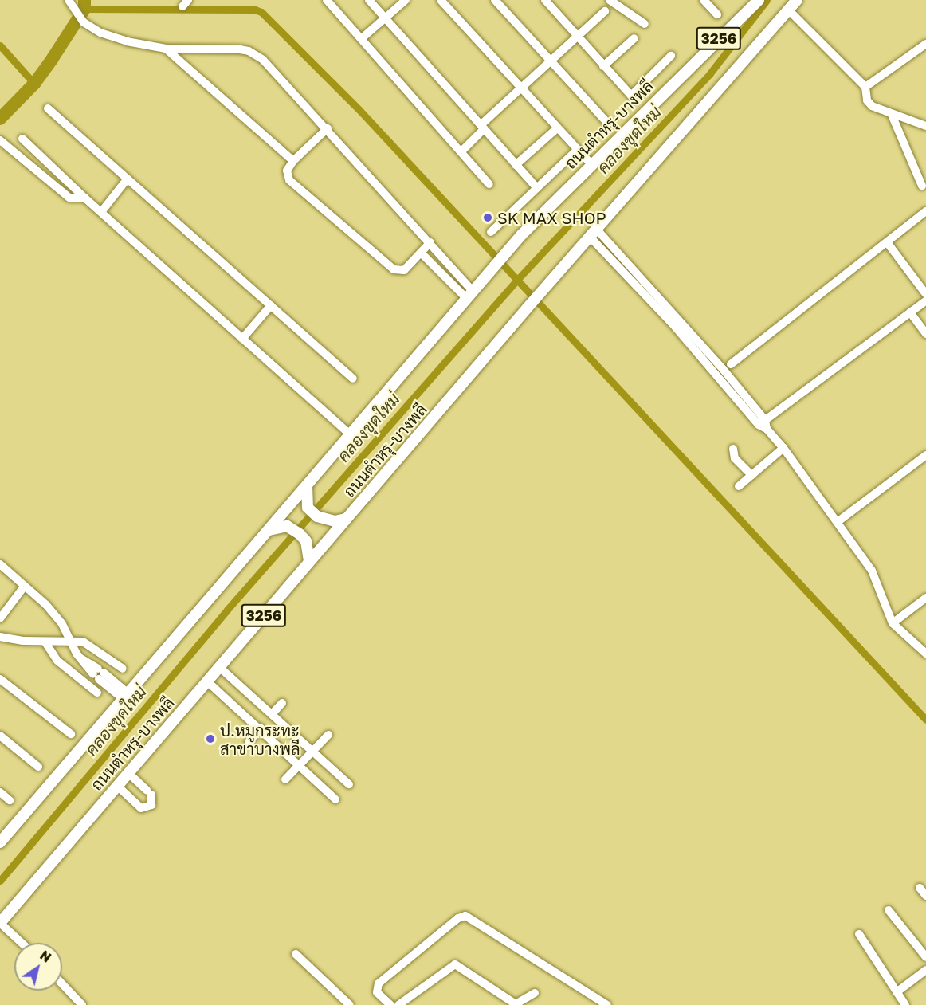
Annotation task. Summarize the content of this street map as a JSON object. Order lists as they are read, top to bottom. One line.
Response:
{"streets":{"main road":["3256","ถนนตำหรุ-บางพลี"]},"water":["คลองขุดใหม่"],"places":["SK MAX SHOP","ป.หมูกระทะ สาขาบางพลี"],"north":"top right"}
